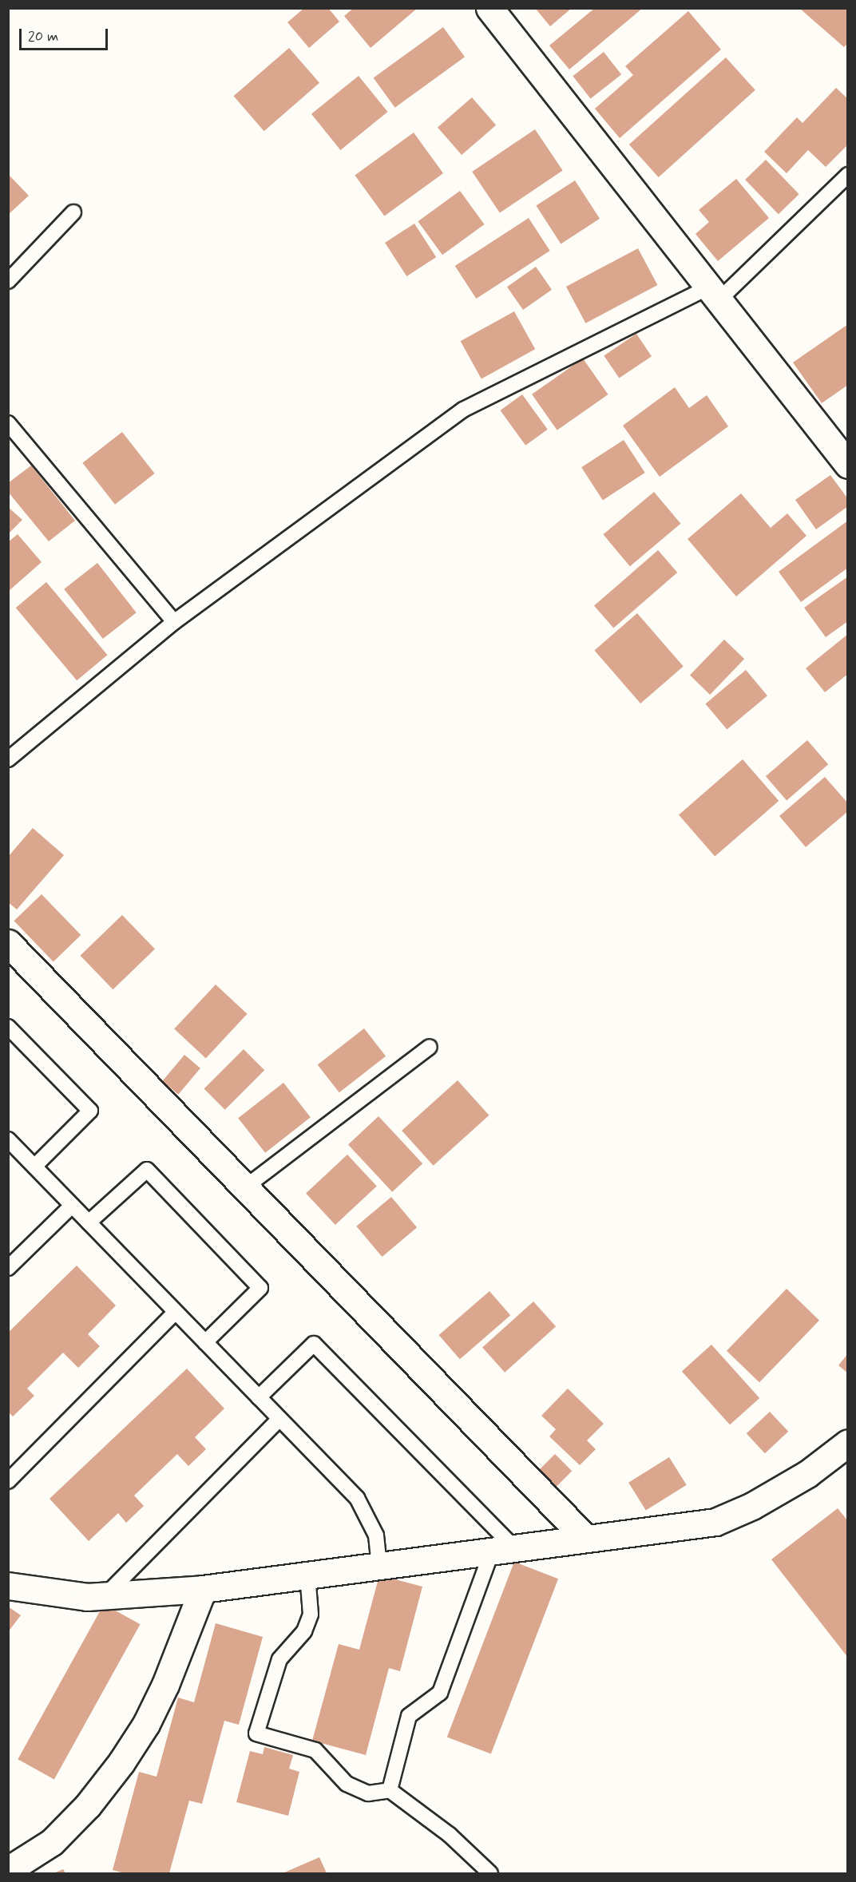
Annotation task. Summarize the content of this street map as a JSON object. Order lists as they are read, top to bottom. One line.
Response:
{"scale_bar":"20 m"}
